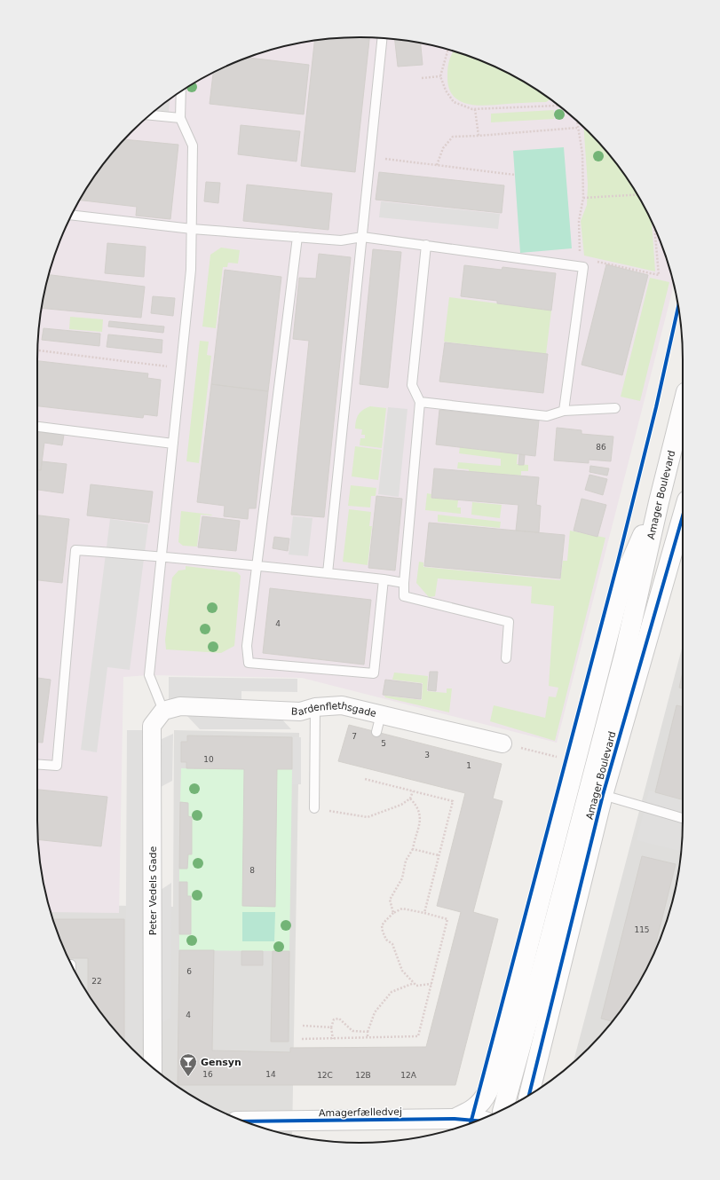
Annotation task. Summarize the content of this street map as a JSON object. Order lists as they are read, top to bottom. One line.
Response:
{"streets":{"street":["Amager Boulevard","Bardenflethsgade","Peter Vedels Gade","Amagerfælledvej"]},"crossings":[["Bardenflethsgade","Peter Vedels Gade"]],"places":{"bar":["Gensyn"]},"house_numbers":["86","4","7","5","3","10","1","8","115","6","22","4","16","14","12C","12B","12A"]}
